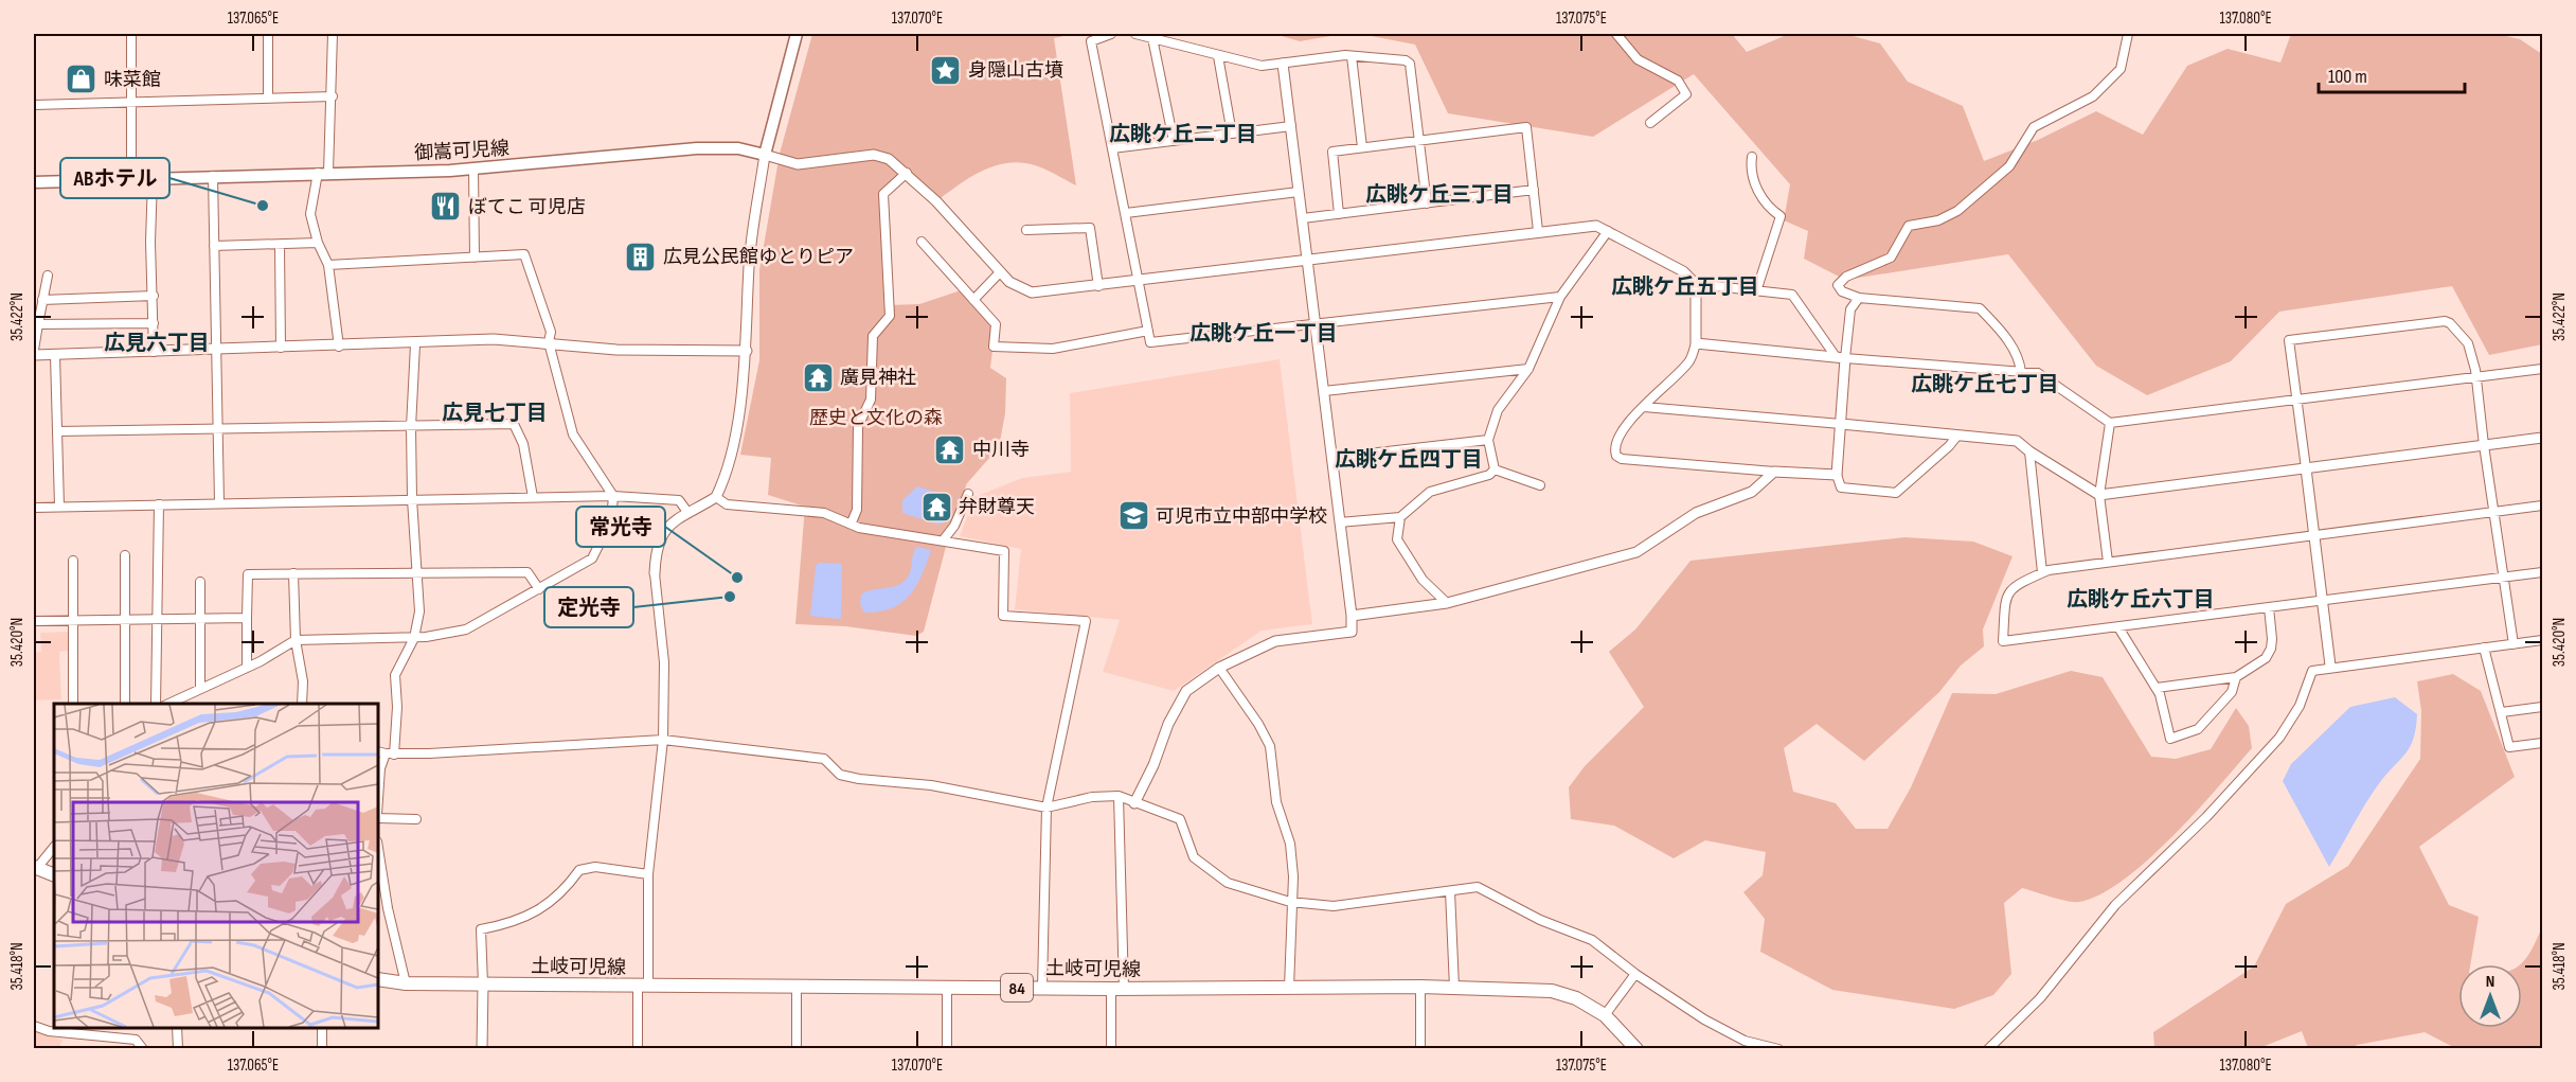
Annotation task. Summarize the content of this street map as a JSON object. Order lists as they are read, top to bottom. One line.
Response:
{"streets":{"main road":["御嵩可児線","土岐可児線","84"]},"districts":["広眺ケ丘二丁目","広眺ケ丘三丁目","広眺ケ丘五丁目","広眺ケ丘一丁目","広見六丁目","広眺ケ丘七丁目","広見七丁目","広眺ケ丘四丁目","広眺ケ丘六丁目"],"parks":["歴史と文化の森"],"places":{"place":["身隠山古墳"],"shop":["味菜館"],"other":["ABホテル","常光寺","定光寺"],"restaurant":["ぼてこ 可児店"],"building":["広見公民館ゆとりピア"],"temple":["廣見神社","中川寺","弁財尊天"],"school or university":["可児市立中部中学校"]},"scale_bar":"100 m","north":"top","coordinates":["137.065°E","137.070°E","137.075°E","137.080°E","35.422°N","35.420°N","35.418°N"]}
